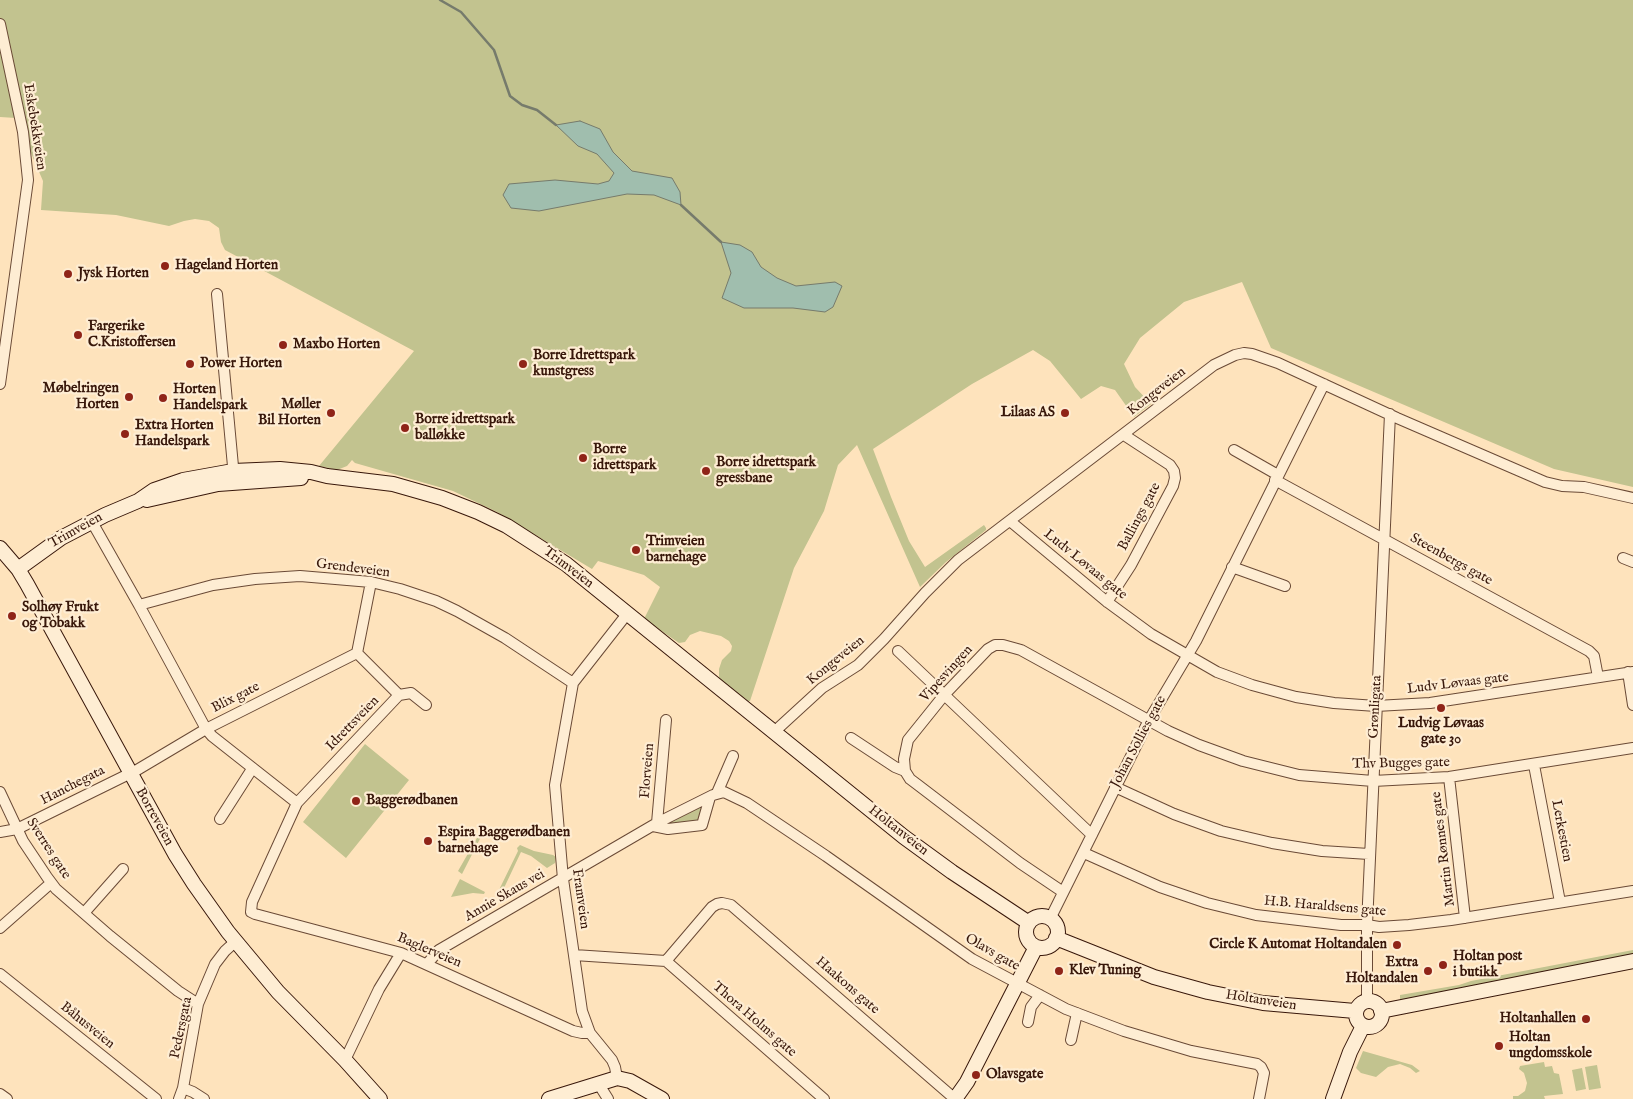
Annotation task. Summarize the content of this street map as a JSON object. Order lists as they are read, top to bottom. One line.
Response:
{"streets":{"main road":["Trimveien","Borreveien","Holtanveien"],"street":["Eskebekkveien","Kongeveien","Ballings gate","Steenbergs gate","Ludv Løvaas gate","Grendeveien","Vipesvingen","Blix gate","Grønligata","Idrettsveien","Johan Sollies gate","Thv Bugges gate","Florveien","Hanchegata","Lerkestien","Sverres gate","Martin Rønnes gate","Annie Skaus vei","Framveien","H.B. Haraldsens gate","Baglerveien","Olavs gate","Haakons gate","Thora Holms gate","Båhusveien","Pedersgata"]},"crossings":[["Kongeveien","Ballings gate"],["Kongeveien","Trimveien"],["Kongeveien","Ludv Løvaas gate"],["Kongeveien","Grønligata"],["Kongeveien","Johan Sollies gate"],["Kongeveien","Holtanveien"],["Ballings gate","Ludv Løvaas gate"],["Trimveien","Borreveien"],["Trimveien","Holtanveien"],["Trimveien","Framveien"],["Steenbergs gate","Ludv Løvaas gate"],["Steenbergs gate","Grønligata"],["Steenbergs gate","Johan Sollies gate"],["Ludv Løvaas gate","Grønligata"],["Ludv Løvaas gate","Johan Sollies gate"],["Grendeveien","Framveien"],["Vipesvingen","Johan Sollies gate"],["Vipesvingen","Thv Bugges gate"],["Blix gate","Idrettsveien"],["Blix gate","Hanchegata"],["Blix gate","Borreveien"],["Grønligata","Thv Bugges gate"],["Grønligata","Holtanveien"],["Grønligata","H.B. Haraldsens gate"],["Idrettsveien","Baglerveien"],["Johan Sollies gate","Thv Bugges gate"],["Johan Sollies gate","Holtanveien"],["Johan Sollies gate","H.B. Haraldsens gate"],["Thv Bugges gate","Lerkestien"],["Thv Bugges gate","Martin Rønnes gate"],["Florveien","Annie Skaus vei"],["Hanchegata","Borreveien"],["Hanchegata","Sverres gate"],["Borreveien","Pedersgata"],["Lerkestien","H.B. Haraldsens gate"],["Sverres gate","Pedersgata"],["Martin Rønnes gate","H.B. Haraldsens gate"],["Annie Skaus vei","Framveien"],["Annie Skaus vei","Baglerveien"],["Annie Skaus vei","Olavs gate"],["Framveien","Baglerveien"],["Haakons gate","Thora Holms gate"]],"places":["Hageland Horten","Jysk Horten","Fargerike C.Kristoffersen","Maxbo Horten","Power Horten","Borre Idrettspark kunstgress","Møbelringen Horten","Horten Handelspark","Møller Bil Horten","Lilaas AS","Borre idrettspark balløkke","Extra Horten Handelspark","Borre idrettspark","Borre idrettspark gressbane","Trimveien barnehage","Solhøy Frukt og Tobakk","Ludvig Løvaas gate 30","Baggerødbanen","Espira Baggerødbanen barnehage","Circle K Automat Holtandalen","Holtan post i butikk","Klev Tuning","Extra Holtandalen","Holtanhallen","Holtan ungdomsskole","Olavsgate"]}
